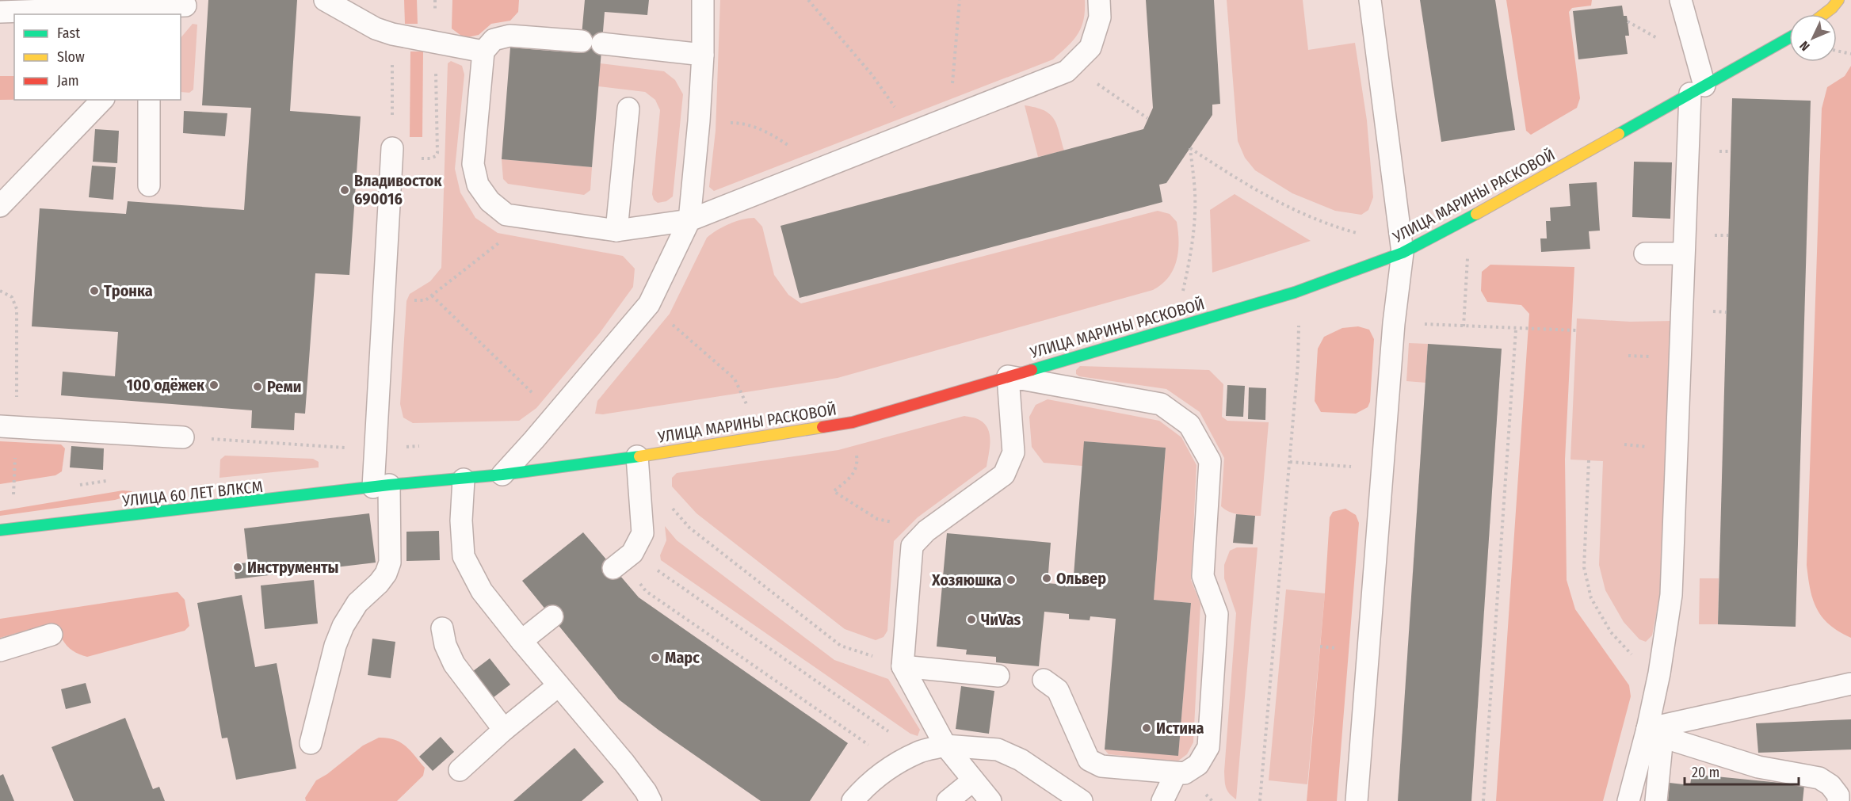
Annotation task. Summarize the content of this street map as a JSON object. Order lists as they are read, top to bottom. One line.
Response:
{"streets":{"street":["УЛИЦА МАРИНЫ РАСКОВОЙ","УЛИЦА 60 ЛЕТ ВЛКСМ"]},"crossings":[["УЛИЦА МАРИНЫ РАСКОВОЙ","УЛИЦА 60 ЛЕТ ВЛКСМ"]],"places":["Владивосток 690016","Тронка","100 одёжек","Реми","Инструменты","Ольвер","Хозяюшка","ЧиVas","Марс","Истина"],"legend":["Fast","Slow","Jam"],"scale_bar":"20 m","north":"bottom left"}
